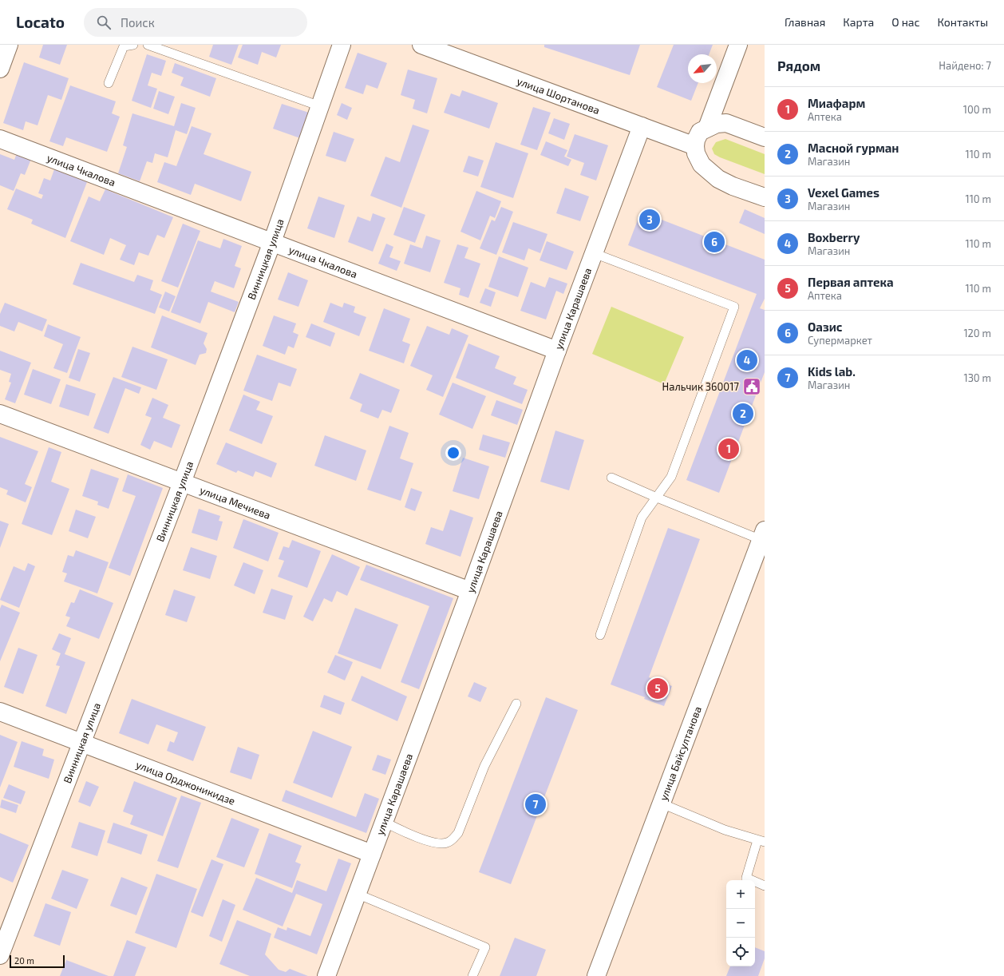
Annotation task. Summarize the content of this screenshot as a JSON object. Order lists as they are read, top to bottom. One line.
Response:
{"streets":{"street":["улица Шортанова","улица Чкалова","Винницкая улица","улица Карашаева","улица Мечиева","улица Байсултанова","улица Орджоникидзе"]},"crossings":[["улица Шортанова","улица Карашаева"],["улица Чкалова","Винницкая улица"],["улица Чкалова","улица Карашаева"],["Винницкая улица","улица Мечиева"],["Винницкая улица","улица Орджоникидзе"],["улица Карашаева","улица Мечиева"],["улица Карашаева","улица Орджоникидзе"]],"places":{"public building":["Нальчик 360017"]},"scale_bar":"20 m","north":"bottom left","page":{"header":"Locato","search":"Поиск","nav":["Главная","Карта","О нас","Контакты"],"heading":["Рядом","Найдено: 7"],"list":[{"mark":"1","name":"Миафарм","note":"Аптека","value":"100 m"},{"mark":"2","name":"Масной гурман","note":"Магазин","value":"110 m"},{"mark":"3","name":"Vexel Games","note":"Магазин","value":"110 m"},{"mark":"4","name":"Boxberry","note":"Магазин","value":"110 m"},{"mark":"5","name":"Первая аптека","note":"Аптека","value":"110 m"},{"mark":"6","name":"Оазис","note":"Супермаркет","value":"120 m"},{"mark":"7","name":"Kids lab.","note":"Магазин","value":"130 m"}],"pins":["3","6","4","2","1","5","7"],"map_buttons":["+","−"],"scale":"20 m"}}
